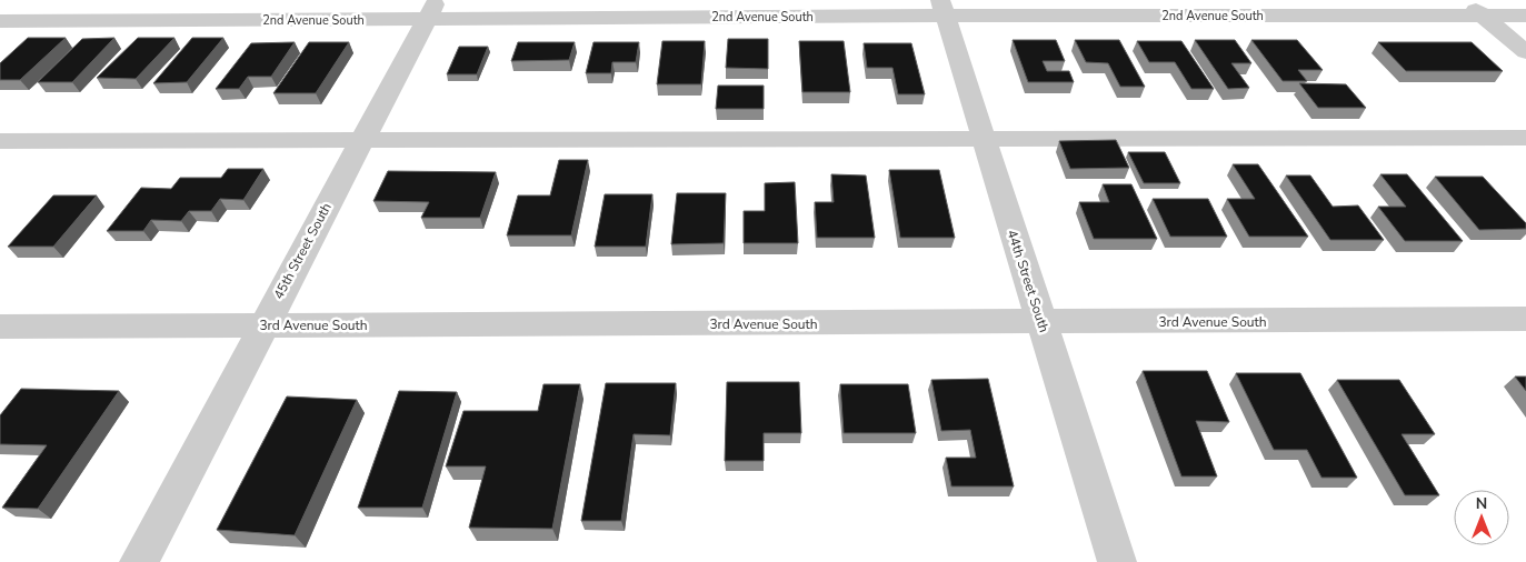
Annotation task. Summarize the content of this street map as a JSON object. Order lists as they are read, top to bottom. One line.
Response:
{"streets":{"street":["2nd Avenue South","45th Street South","44th Street South","3rd Avenue South"]},"crossings":[["2nd Avenue South","45th Street South"],["2nd Avenue South","44th Street South"],["45th Street South","3rd Avenue South"],["44th Street South","3rd Avenue South"]],"north":"top"}
